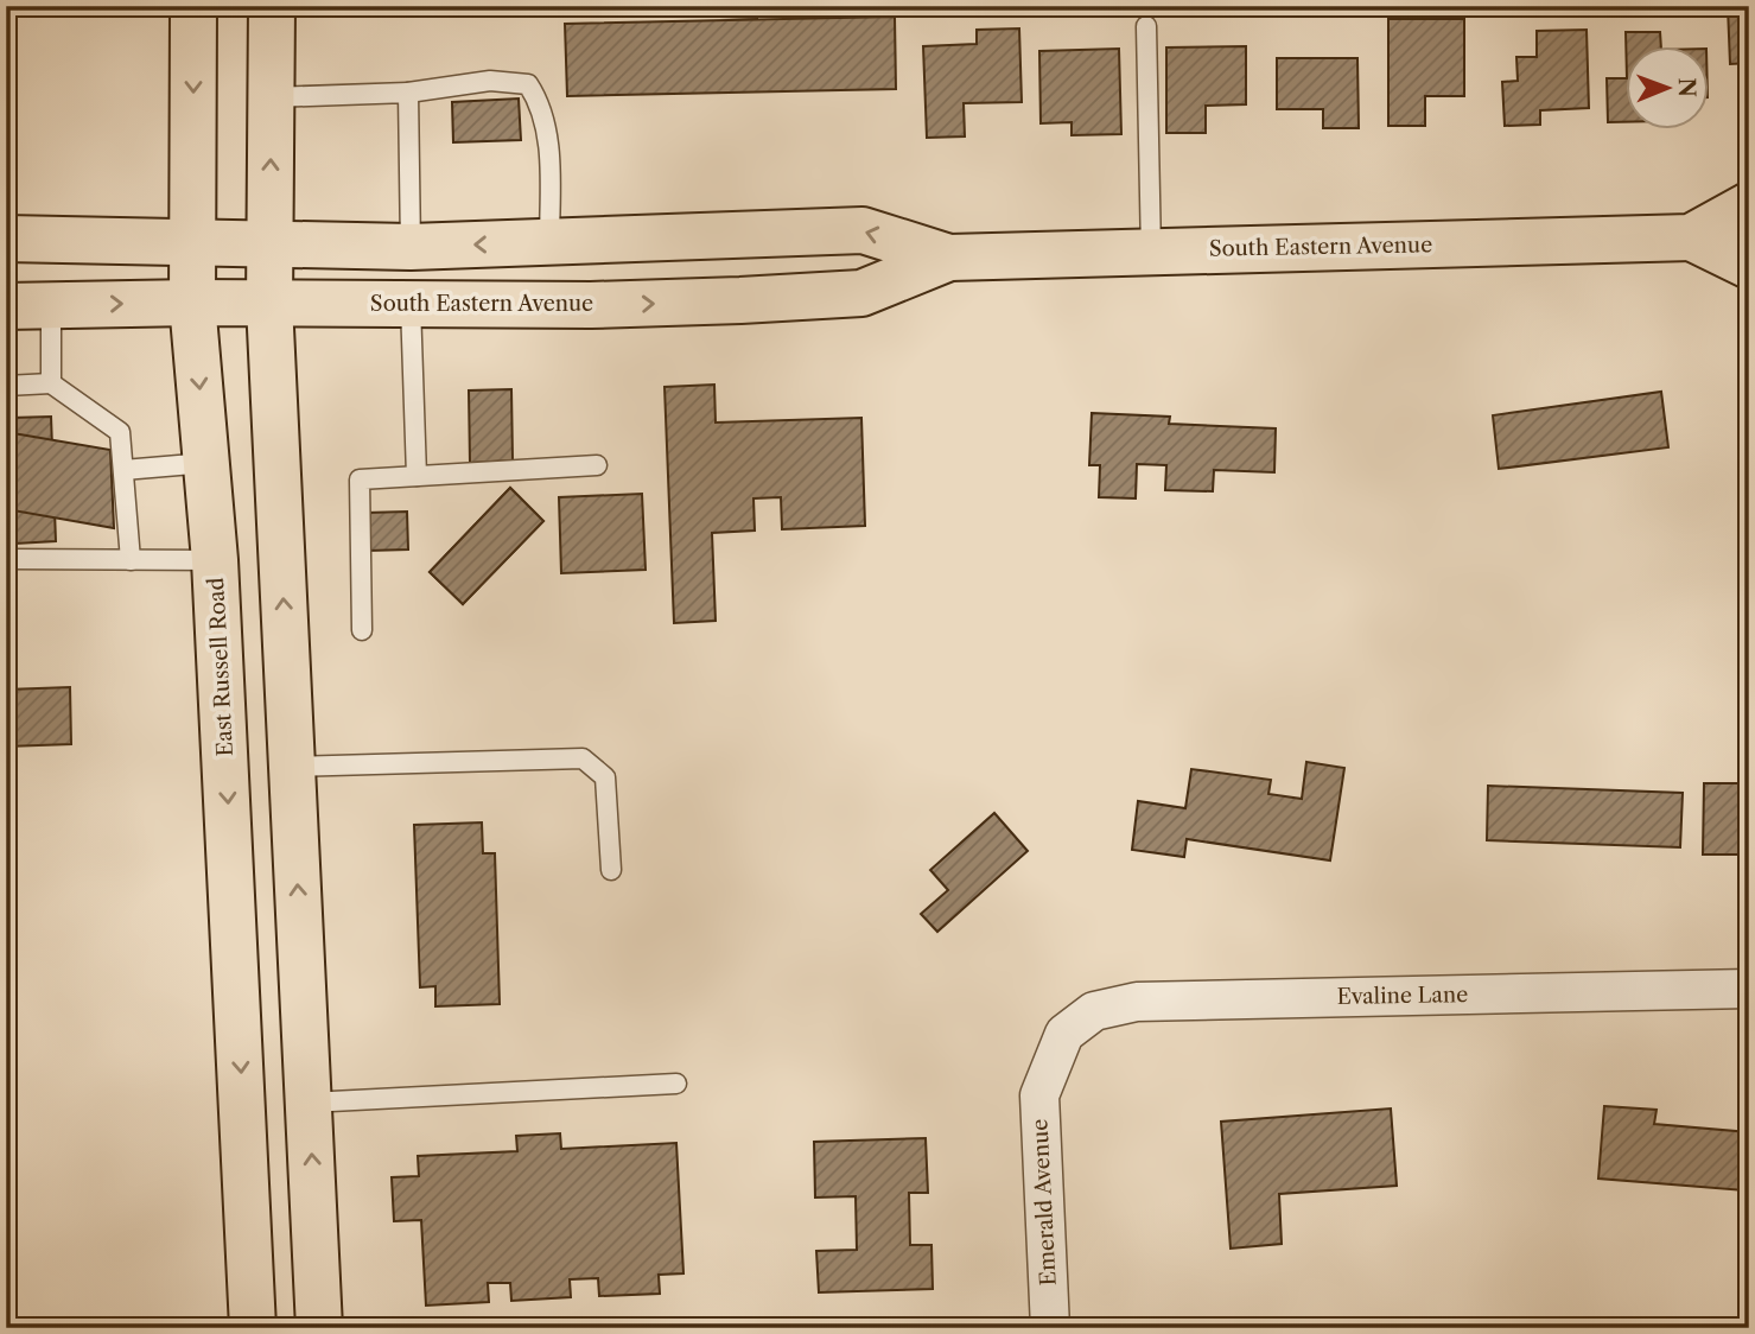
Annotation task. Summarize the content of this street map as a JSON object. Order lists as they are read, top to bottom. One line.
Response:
{"streets":{"main road":["South Eastern Avenue","East Russell Road"],"street":["Evaline Lane","Emerald Avenue"]},"crossings":[["South Eastern Avenue","East Russell Road"],["Evaline Lane","Emerald Avenue"]],"north":"right"}
